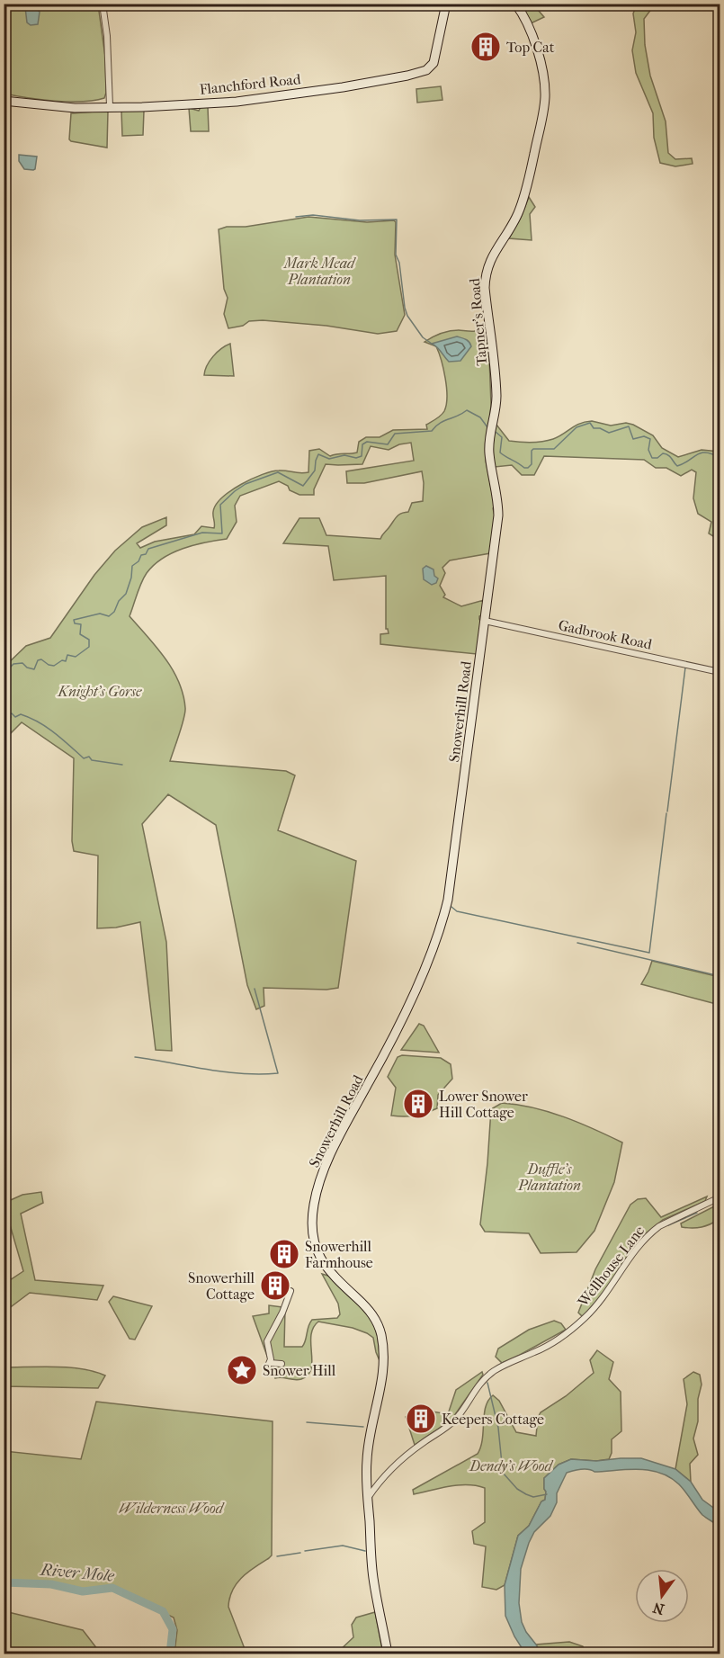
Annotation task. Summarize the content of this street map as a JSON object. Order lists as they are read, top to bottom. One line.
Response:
{"streets":{"street":["Flanchford Road","Tapner's Road","Gadbrook Road","Snowerhill Road","Wellhouse Lane"]},"crossings":[["Tapner's Road","Gadbrook Road"],["Tapner's Road","Snowerhill Road"],["Gadbrook Road","Snowerhill Road"],["Snowerhill Road","Wellhouse Lane"]],"water":["River Mole"],"parks":["Mark Mead Plantation","Knight's Gorse","Duffle's Plantation","Dendy's Wood","Wilderness Wood"],"places":{"building":["Top Cat","Lower Snower Hill Cottage","Snowerhill Farmhouse","Snowerhill Cottage","Keepers Cottage"],"place":["Snower Hill"]},"north":"bottom"}
